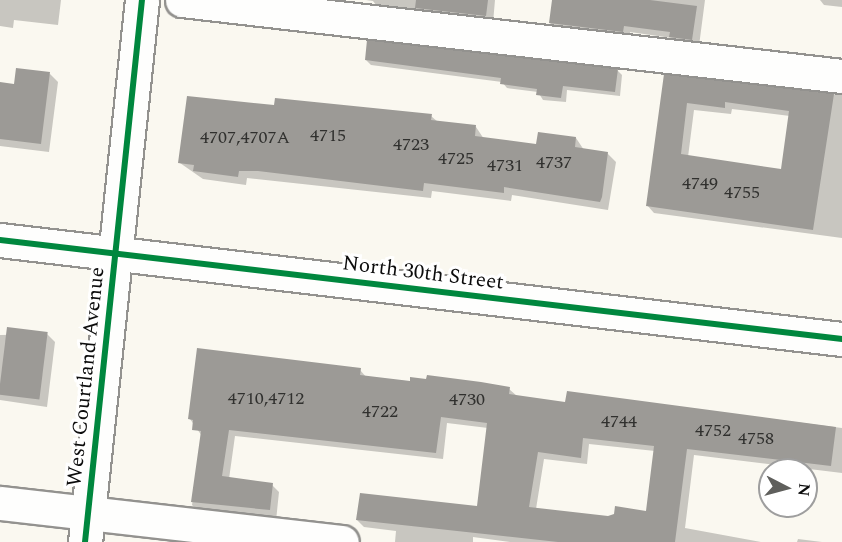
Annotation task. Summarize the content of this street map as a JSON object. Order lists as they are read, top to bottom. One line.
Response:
{"streets":{"street":["North 30th Street","West Courtland Avenue"]},"crossings":[["North 30th Street","West Courtland Avenue"]],"house_numbers":["4715","4707,4707A","4723","4725","4737","4731","4749","4755","4710,4712","4730","4722","4744","4752","4758"],"north":"right"}
